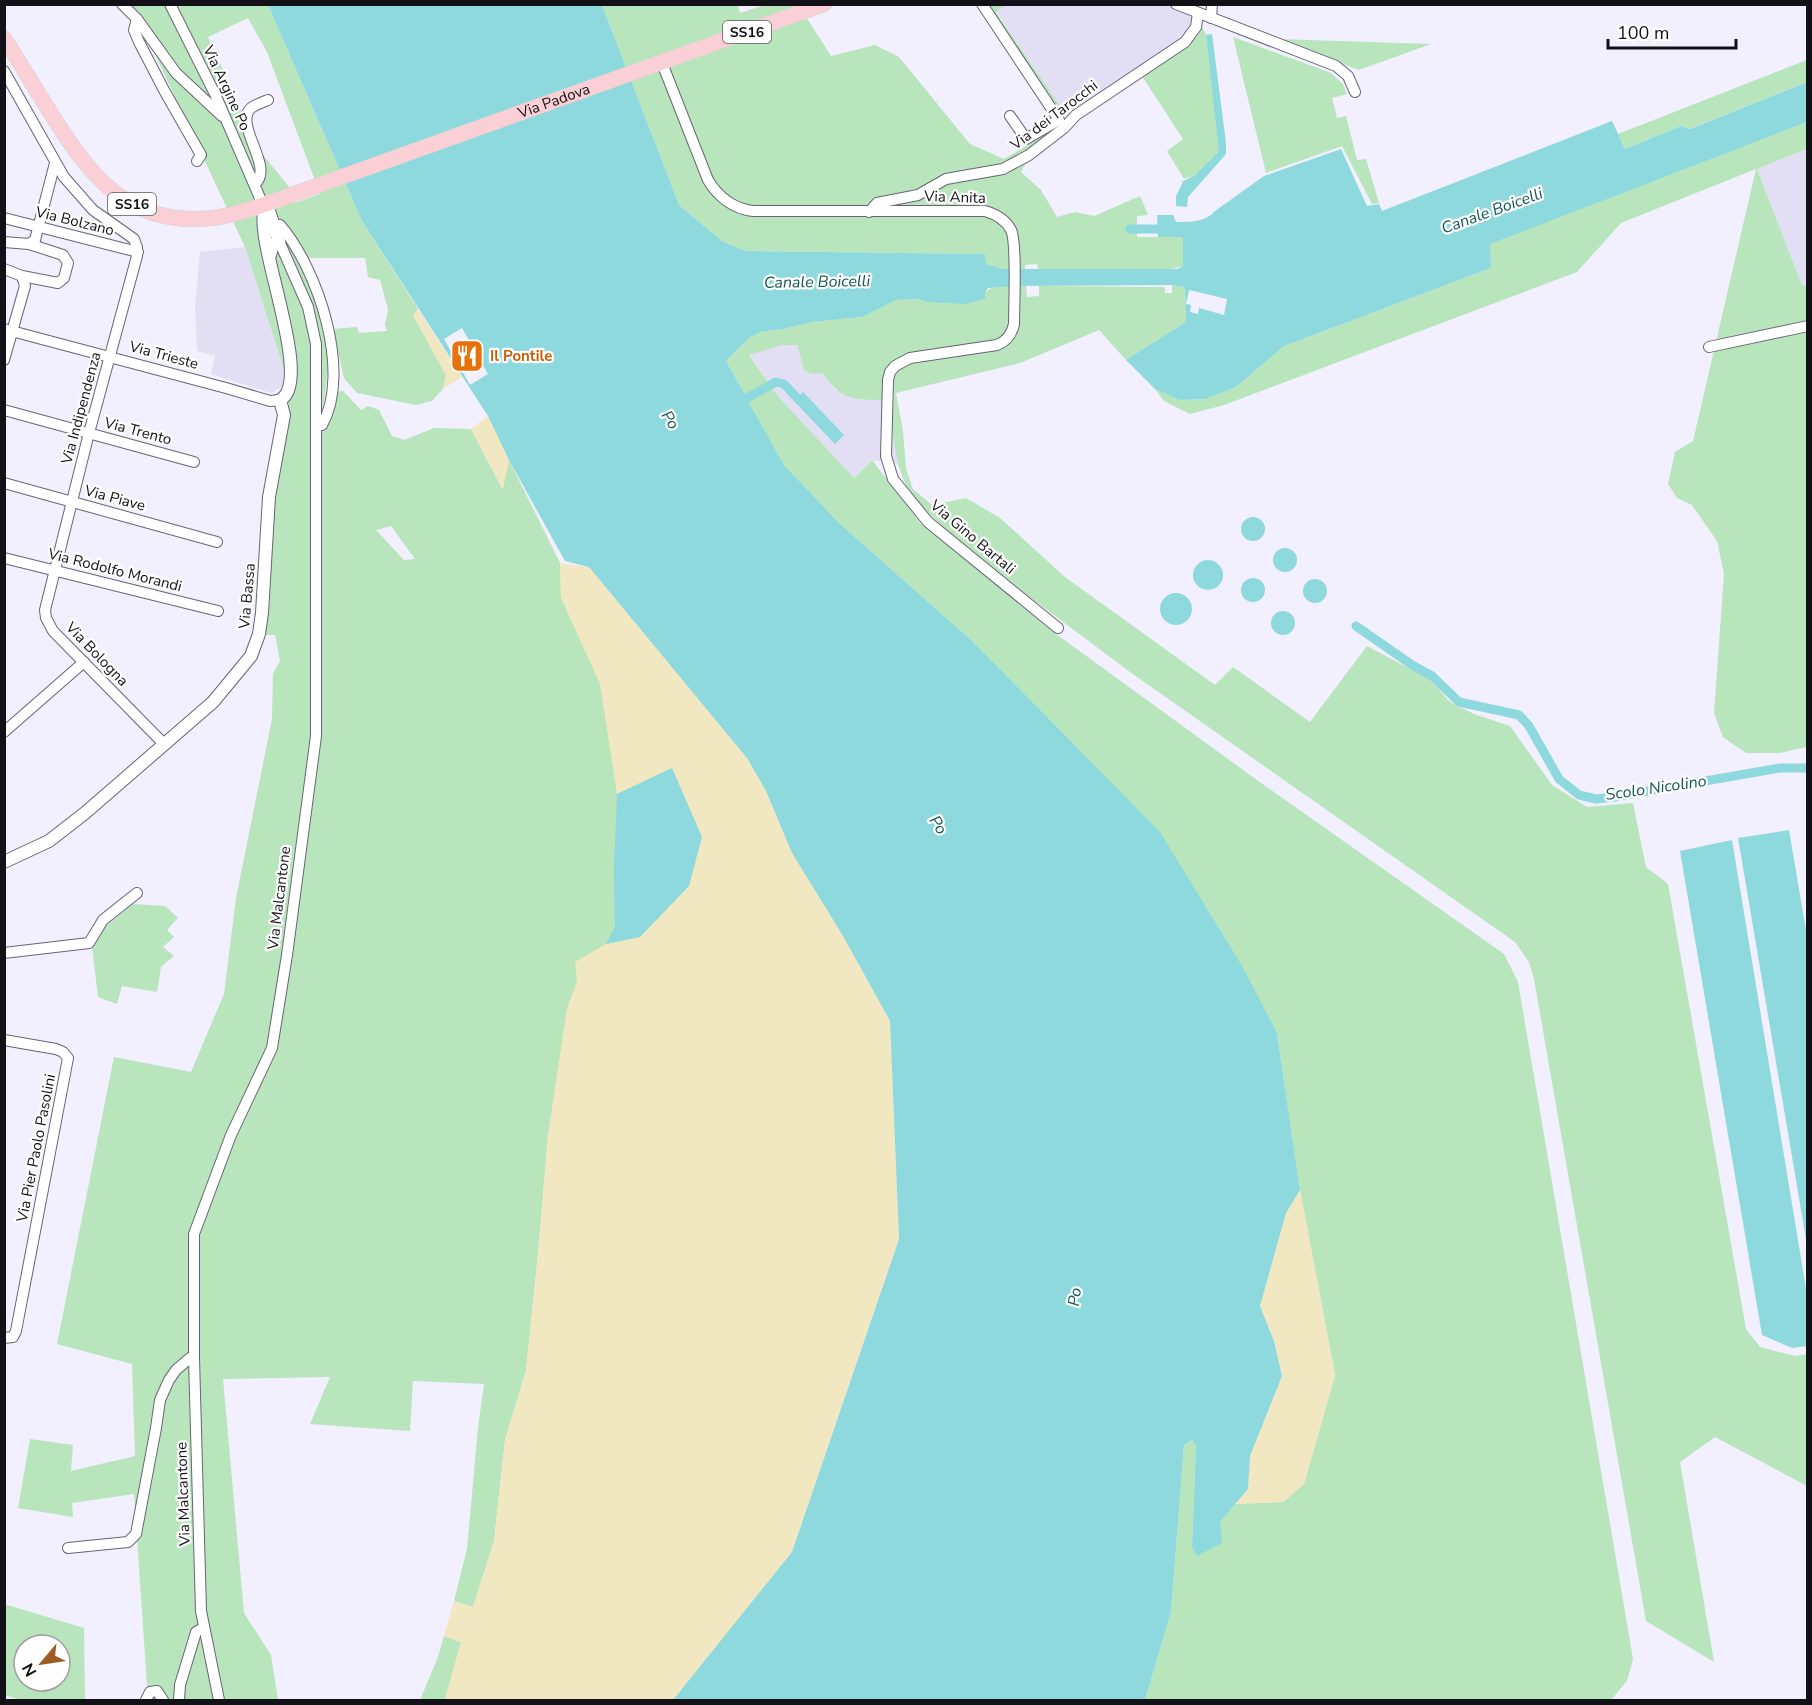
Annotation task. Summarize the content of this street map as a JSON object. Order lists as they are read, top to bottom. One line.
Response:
{"streets":{"main road":["SS16","Via Padova"],"street":["Via Argine Po","Via dei Tarocchi","Via Anita","Via Bolzano","Via Trieste","Via Indipendenza","Via Trento","Via Piave","Via Gino Bartali","Via Rodolfo Morandi","Via Bassa","Via Bologna","Via Malcantone","Via Pier Paolo Pasolini"]},"crossings":[["SS16","Via Argine Po"],["SS16","Via Padova"],["Via Argine Po","Via Padova"],["Via Padova","Via Anita"],["Via dei Tarocchi","Via Anita"],["Via Anita","Via Gino Bartali"],["Via Bolzano","Via Indipendenza"],["Via Trieste","Via Indipendenza"],["Via Trieste","Via Bassa"],["Via Indipendenza","Via Trento"],["Via Indipendenza","Via Piave"],["Via Indipendenza","Via Rodolfo Morandi"],["Via Indipendenza","Via Bologna"],["Via Rodolfo Morandi","Via Bologna"],["Via Bassa","Via Bologna"],["Via Bassa","Via Malcantone"]],"water":["Canale Boicelli","Po","Scolo Nicolino"],"places":{"restaurant":["Il Pontile"]},"scale_bar":"100 m","north":"bottom left"}
